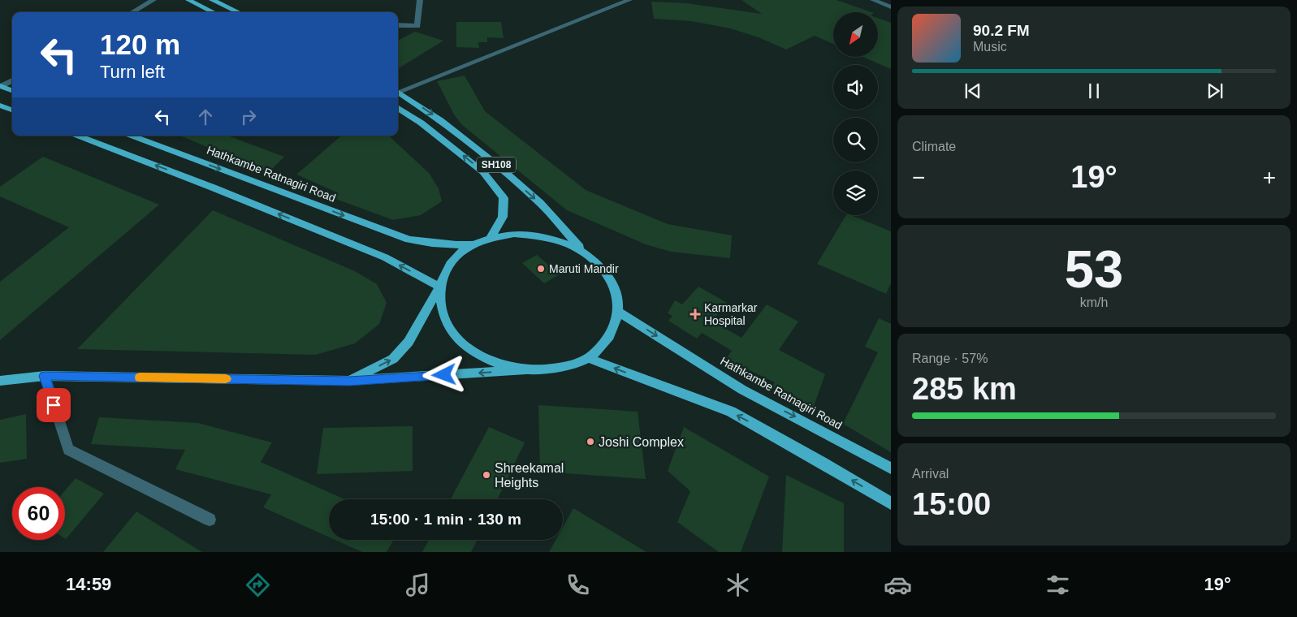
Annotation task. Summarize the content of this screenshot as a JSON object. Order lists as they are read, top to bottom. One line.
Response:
{"streets":{"main road":["SH108","Hathkambe Ratnagiri Road"]},"places":{"other":["Maruti Mandir","Joshi Complex","Shreekamal Heights"],"health":["Karmarkar Hospital"]},"north":"bottom left","page":{"turn":["120 m","Turn left"],"song":["90.2 FM","Music"],"tile":["Climate",["53","km/h"],["Range · 57%","285 km"],["Arrival","15:00"]],"heat":["−","19°","+"],"limit":"60","trip":"15:00 · 1 min · 130 m","tabs":["14:59","19°"]}}
